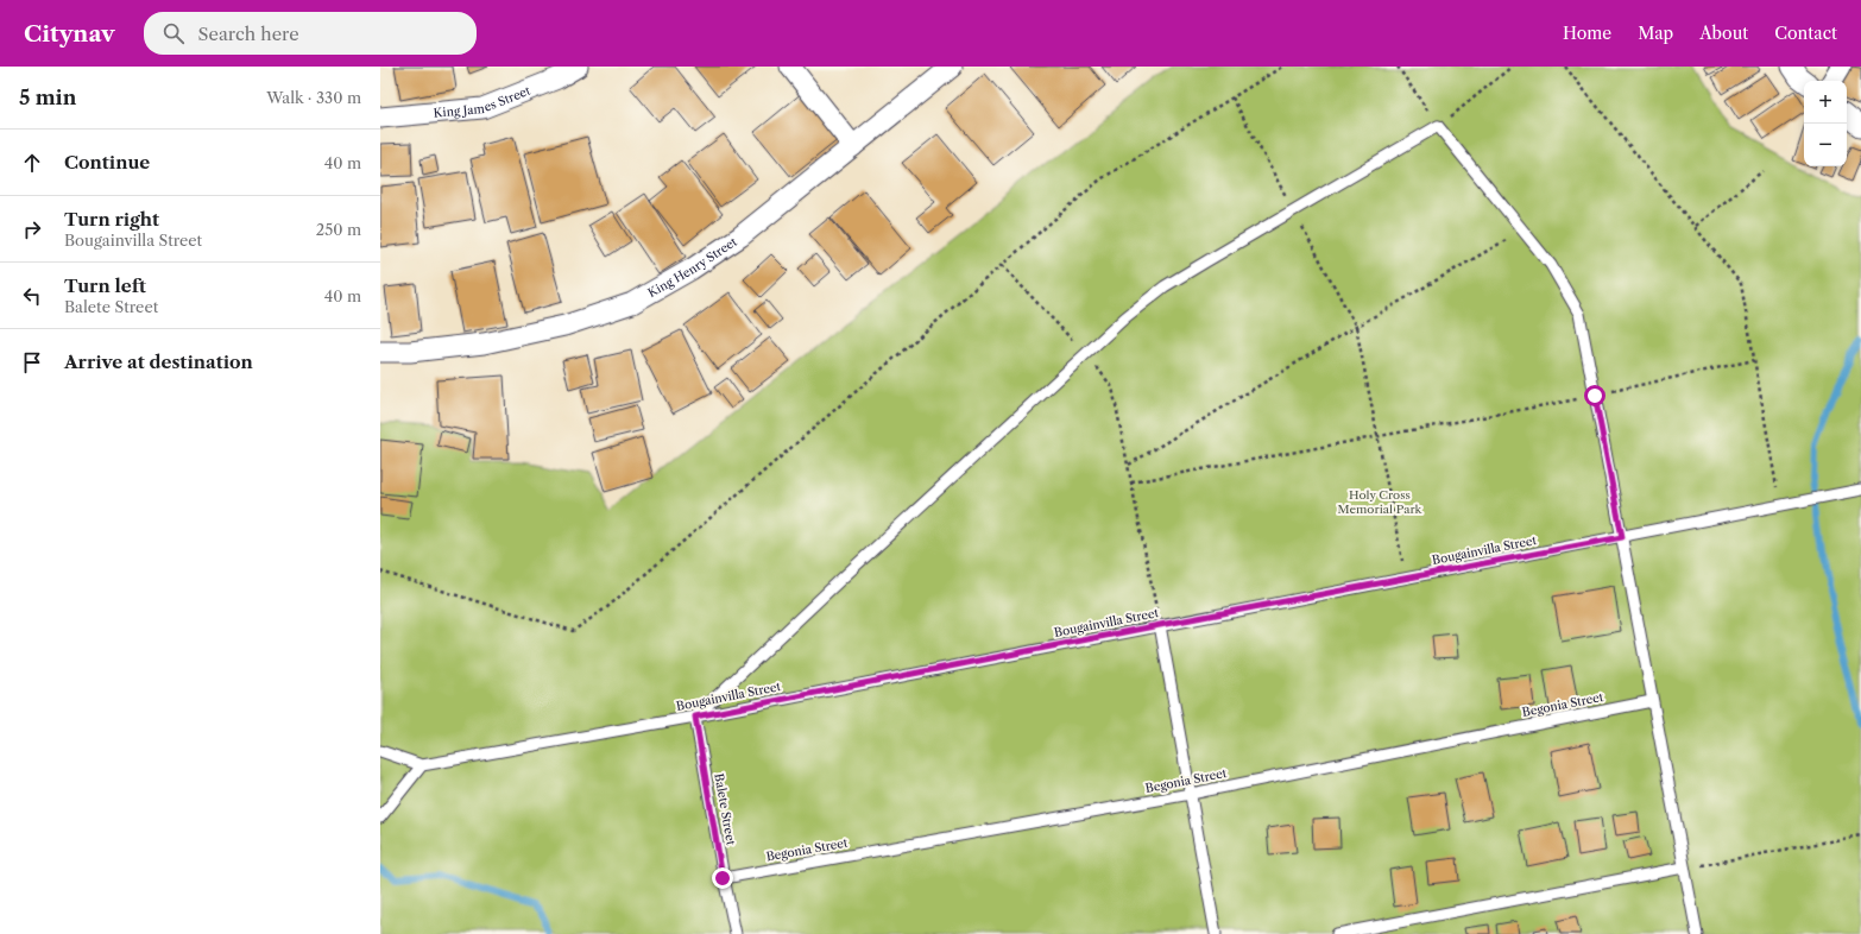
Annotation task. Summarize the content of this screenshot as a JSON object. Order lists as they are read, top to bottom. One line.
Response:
{"streets":{"street":["King James Street","King Henry Street"],"lane":["Bougainvilla Street","Begonia Street","Balete Street"]},"crossings":[["Bougainvilla Street","Balete Street"],["Begonia Street","Balete Street"]],"parks":["Holy Cross Memorial Park"],"page":{"header":"Citynav","search":"Search here","nav":["Home","Map","About","Contact"],"heading":["5 min","Walk · 330 m"],"map_buttons":["+","−"],"list":[["Continue","40 m"],["Turn right","Bougainvilla Street","250 m"],["Turn left","Balete Street","40 m"],"Arrive at destination"]}}
